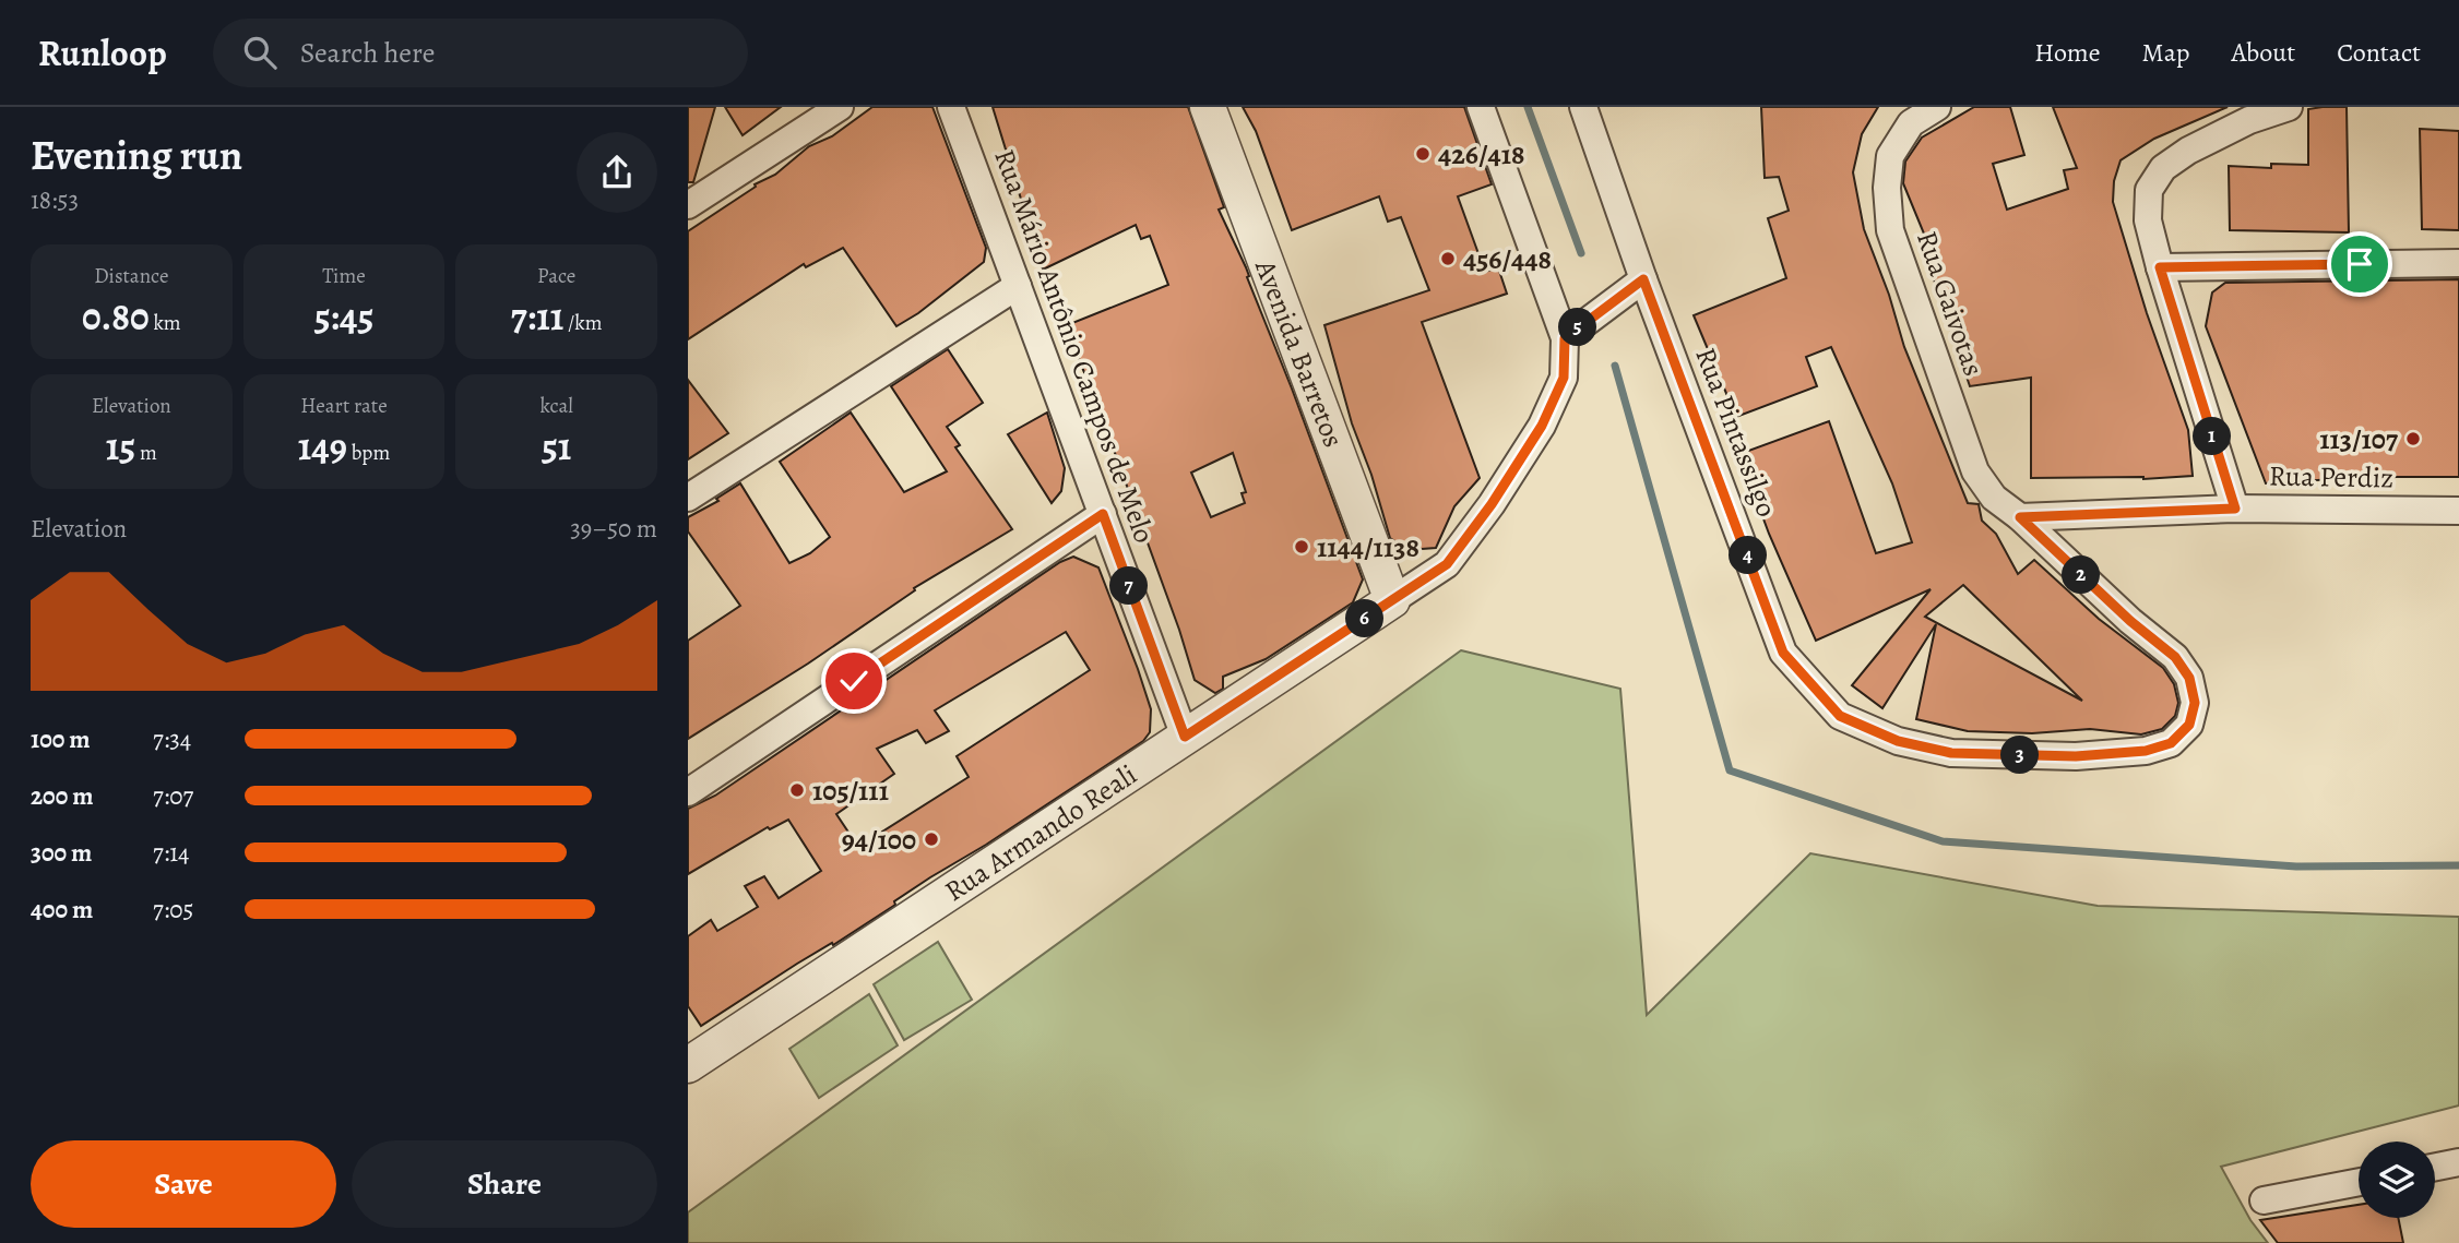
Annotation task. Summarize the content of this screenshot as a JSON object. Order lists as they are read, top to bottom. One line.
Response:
{"streets":{"street":["Rua Gaivotas","Rua Mário Antônio Campos de Melo","Avenida Barretos","Rua Pintassilgo","Rua Perdiz","Rua Armando Reali"]},"crossings":[["Rua Gaivotas","Rua Pintassilgo"],["Rua Gaivotas","Rua Perdiz"],["Rua Mário Antônio Campos de Melo","Rua Armando Reali"],["Avenida Barretos","Rua Armando Reali"],["Rua Pintassilgo","Rua Perdiz"]],"places":["426/418","456/448","113/107","1144/1138","105/111","94/100"],"page":{"header":"Runloop","search":"Search here","nav":["Home","Map","About","Contact"],"heading":["Evening run","18:53"],"stats":[["Distance","0.80 km"],["Time","5:45"],["Pace","7:11 /km"],["Elevation","15 m"],["Heart rate","149 bpm"],["kcal","51"]],"pins":["5","1","4","2","7","6","3"],"chart":["Elevation","39–50 m"],"list":[{"name":"100 m","note":"7:34"},{"name":"200 m","note":"7:07"},{"name":"300 m","note":"7:14"},{"name":"400 m","note":"7:05"}],"buttons":["Save","Share"]}}
